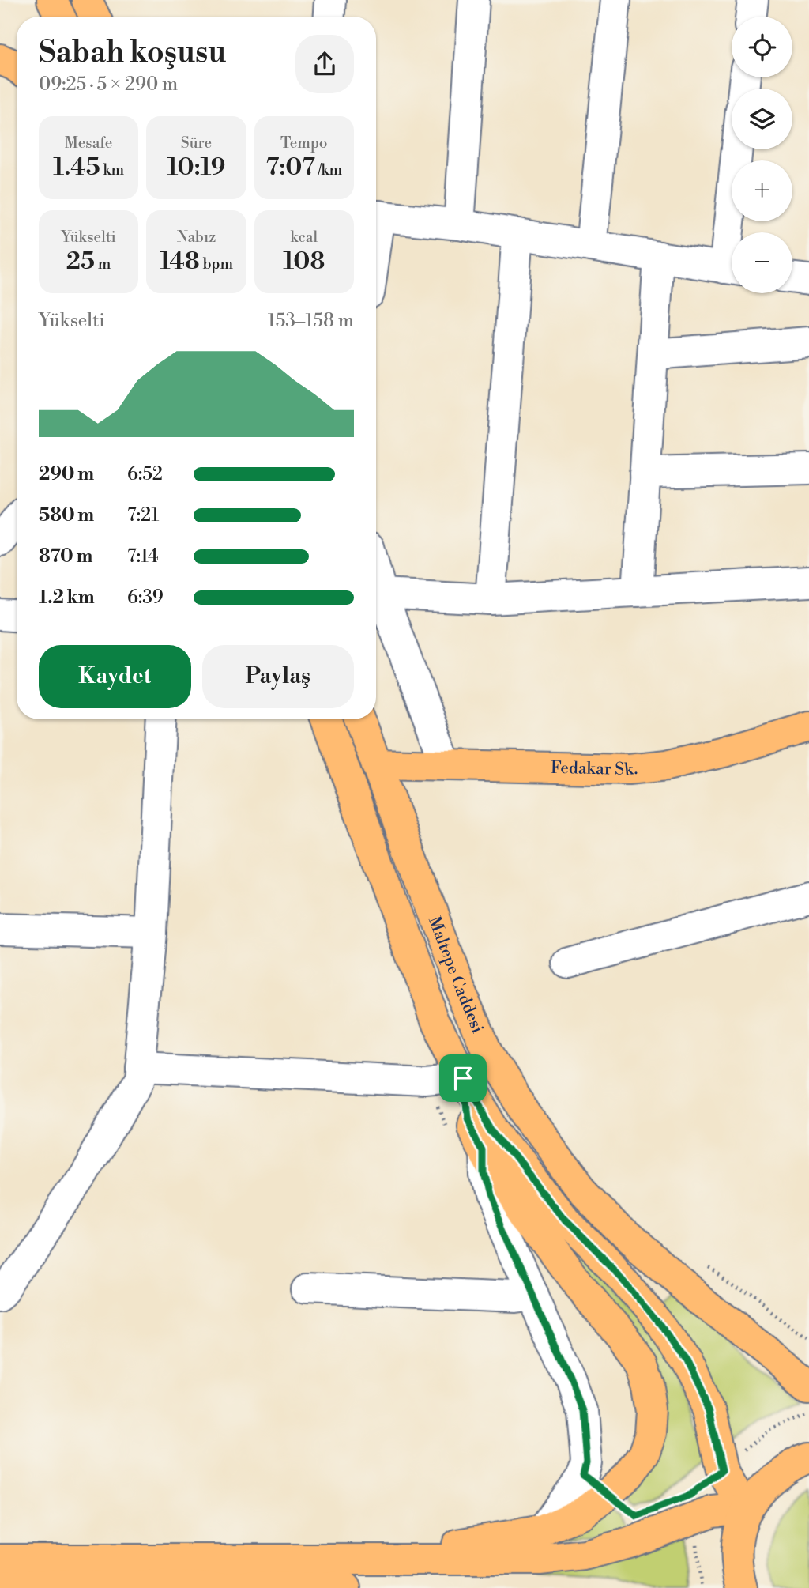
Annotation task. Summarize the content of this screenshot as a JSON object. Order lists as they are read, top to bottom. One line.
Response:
{"streets":{"main road":["Fedakar Sk.","Maltepe Caddesi"]},"crossings":[["Fedakar Sk.","Maltepe Caddesi"]],"page":{"map_buttons":["+","−"],"heading":["Sabah koşusu","09:25 · 5 × 290 m"],"stats":[["Mesafe","1.45 km"],["Süre","10:19"],["Tempo","7:07 /km"],["Yükselti","25 m"],["Nabız","148 bpm"],["kcal","108"]],"chart":["Yükselti","153–158 m"],"list":[{"name":"290 m","note":"6:52"},{"name":"580 m","note":"7:21"},{"name":"870 m","note":"7:14"},{"name":"1.2 km","note":"6:39"}],"buttons":["Kaydet","Paylaş"]}}
